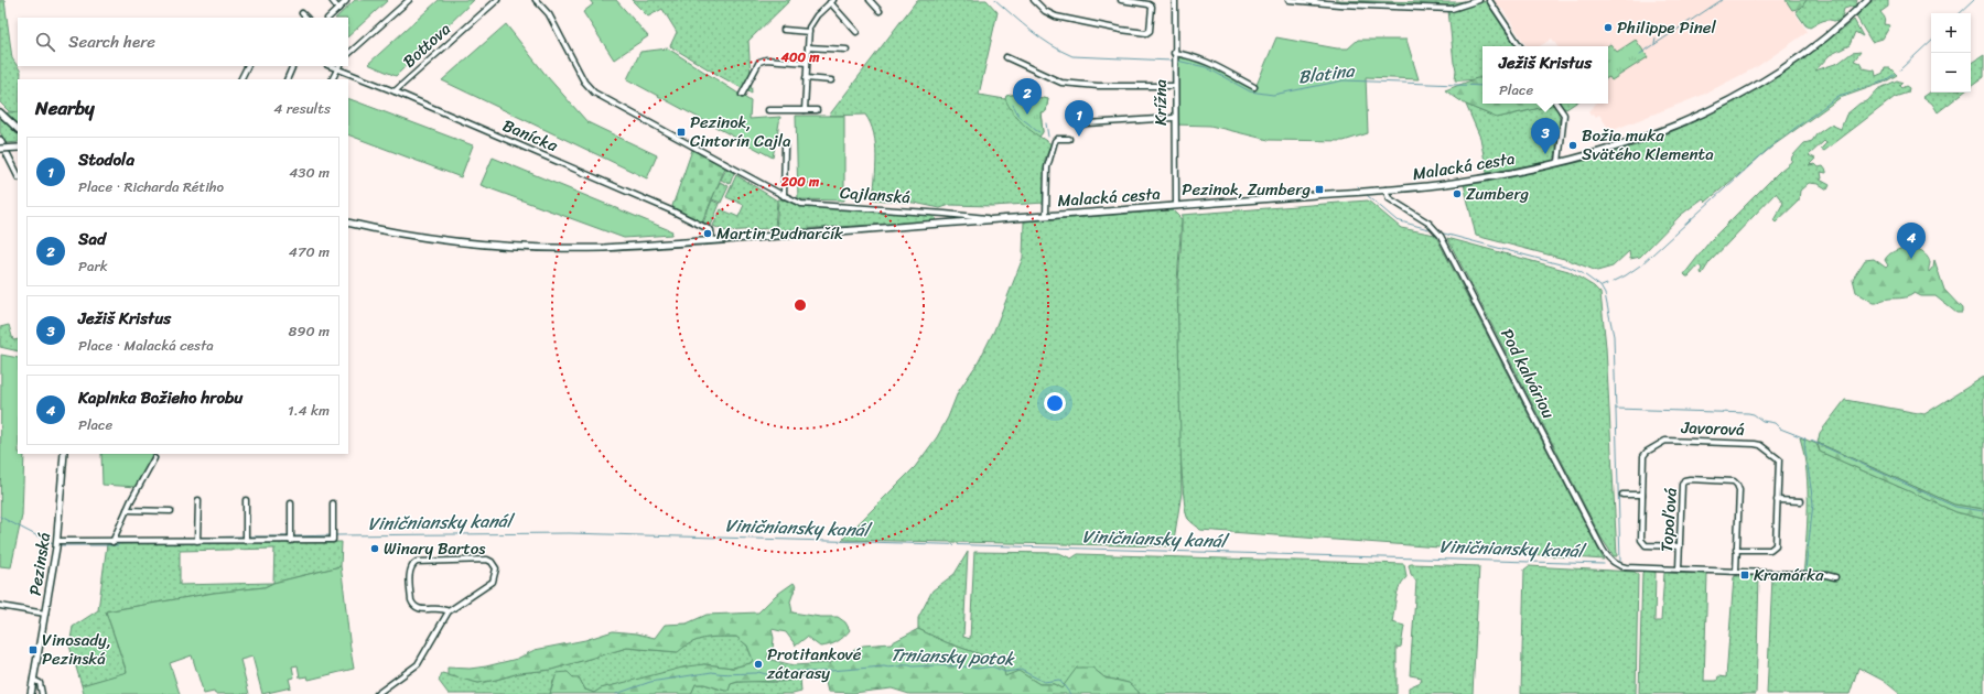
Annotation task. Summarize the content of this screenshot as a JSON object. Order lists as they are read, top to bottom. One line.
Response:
{"streets":{"main road":["Malacká cesta","Pezinská"],"street":["Bottova","Krížna","Banícka","Cajlanská","Pod kalváriou","Javorová","Topoľová"]},"crossings":[["Bottova","Banícka"],["Krížna","Malacká cesta"],["Malacká cesta","Pod kalváriou"],["Pod kalváriou","Topoľová"],["Javorová","Topoľová"]],"water":["Blatina","Viničniansky kanál","Trniansky potok"],"places":{"other":["Philippe Pinel","Božia muka Svätého Klementa","Zumberg","Martin Pudnarčík","Winary Bartos","Protitankové zátarasy"],"transit":["Pezinok, Cintorín Cajla","Pezinok, Zumberg","Kramárka","Vinosady, Pezinská"]},"page":{"map_buttons":["+","−"],"search":"Search here","popup":["Ježiš Kristus","Place"],"pins":["2","1","3","4"],"heading":["Nearby","4 results"],"list":[{"mark":"1","name":"Stodola","note":"Place · Richarda Rétiho","value":"430 m"},{"mark":"2","name":"Sad","note":"Park","value":"470 m"},{"mark":"3","name":"Ježiš Kristus","note":"Place · Malacká cesta","value":"890 m"},{"mark":"4","name":"Kaplnka Božieho hrobu","note":"Place","value":"1.4 km"}]},"rings":["400 m","200 m"]}
